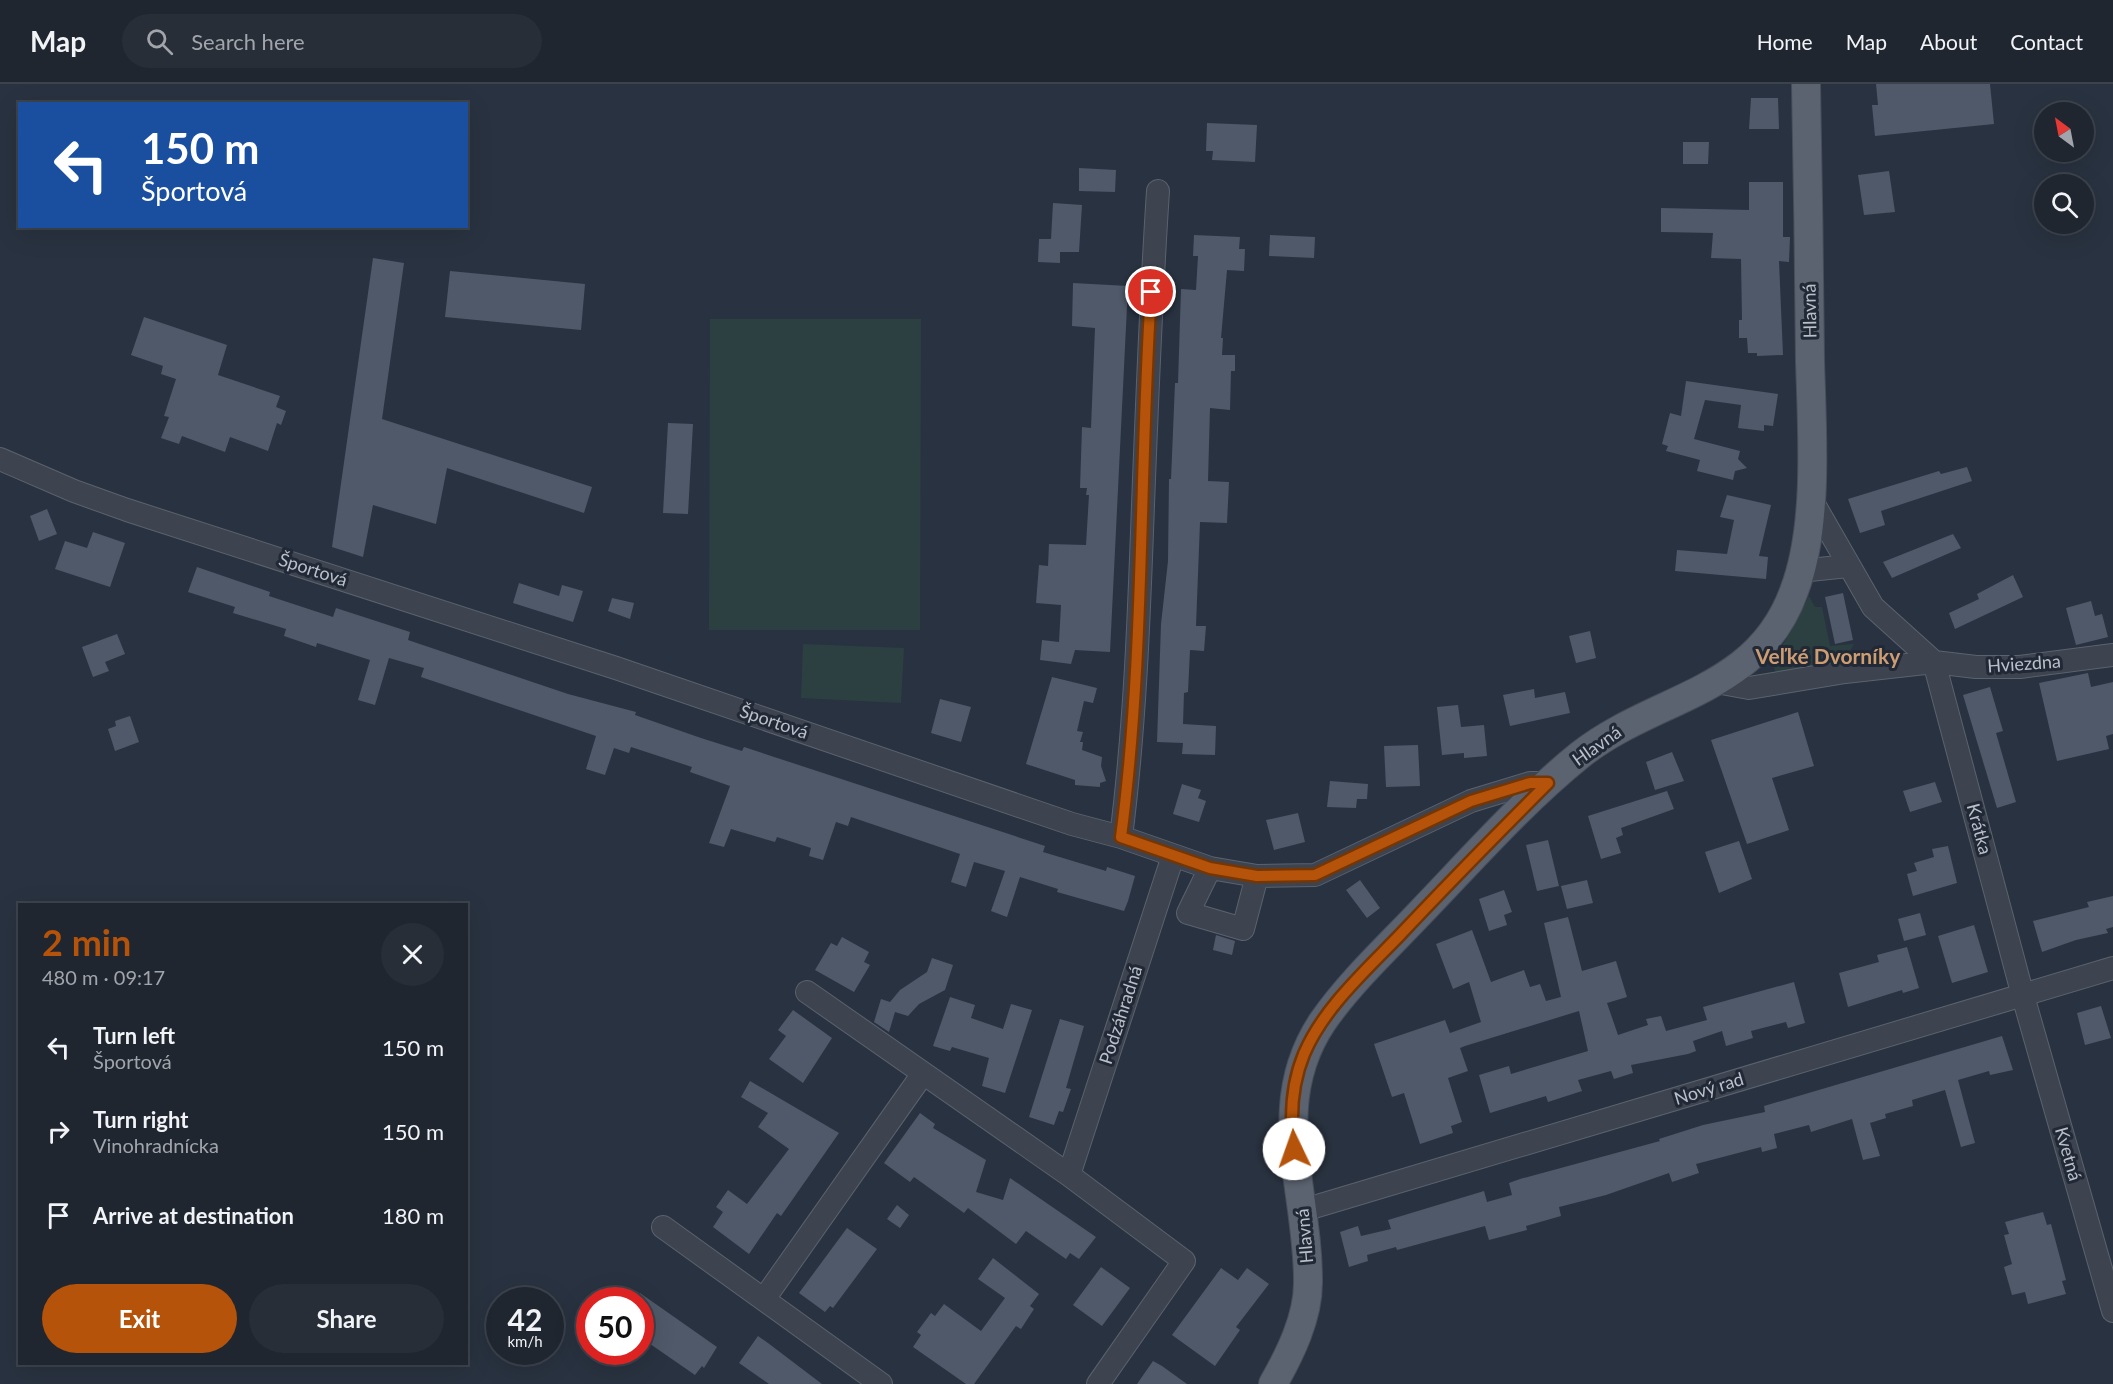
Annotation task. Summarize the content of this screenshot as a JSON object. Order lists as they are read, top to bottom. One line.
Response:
{"streets":{"main road":["Hlavná"],"street":["Športová","Hviezdna","Krátka","Podzáhradná","Nový rad","Kvetná"]},"crossings":[["Hlavná","Športová"],["Hlavná","Hviezdna"],["Hlavná","Nový rad"],["Športová","Podzáhradná"],["Hviezdna","Krátka"],["Krátka","Nový rad"],["Krátka","Kvetná"],["Nový rad","Kvetná"]],"districts":["Veľké Dvorníky"],"north":"top left","page":{"header":"Map","search":"Search here","nav":["Home","Map","About","Contact"],"turn":["150 m","Športová"],"heading":["2 min","480 m · 09:17"],"list":[{"name":"Turn left","note":"Športová","value":"150 m"},{"name":"Turn right","note":"Vinohradnícka","value":"150 m"},{"name":"Arrive at destination","value":"180 m"}],"buttons":["Exit","Share"],"speed":"42 km/h","limit":"50"}}
